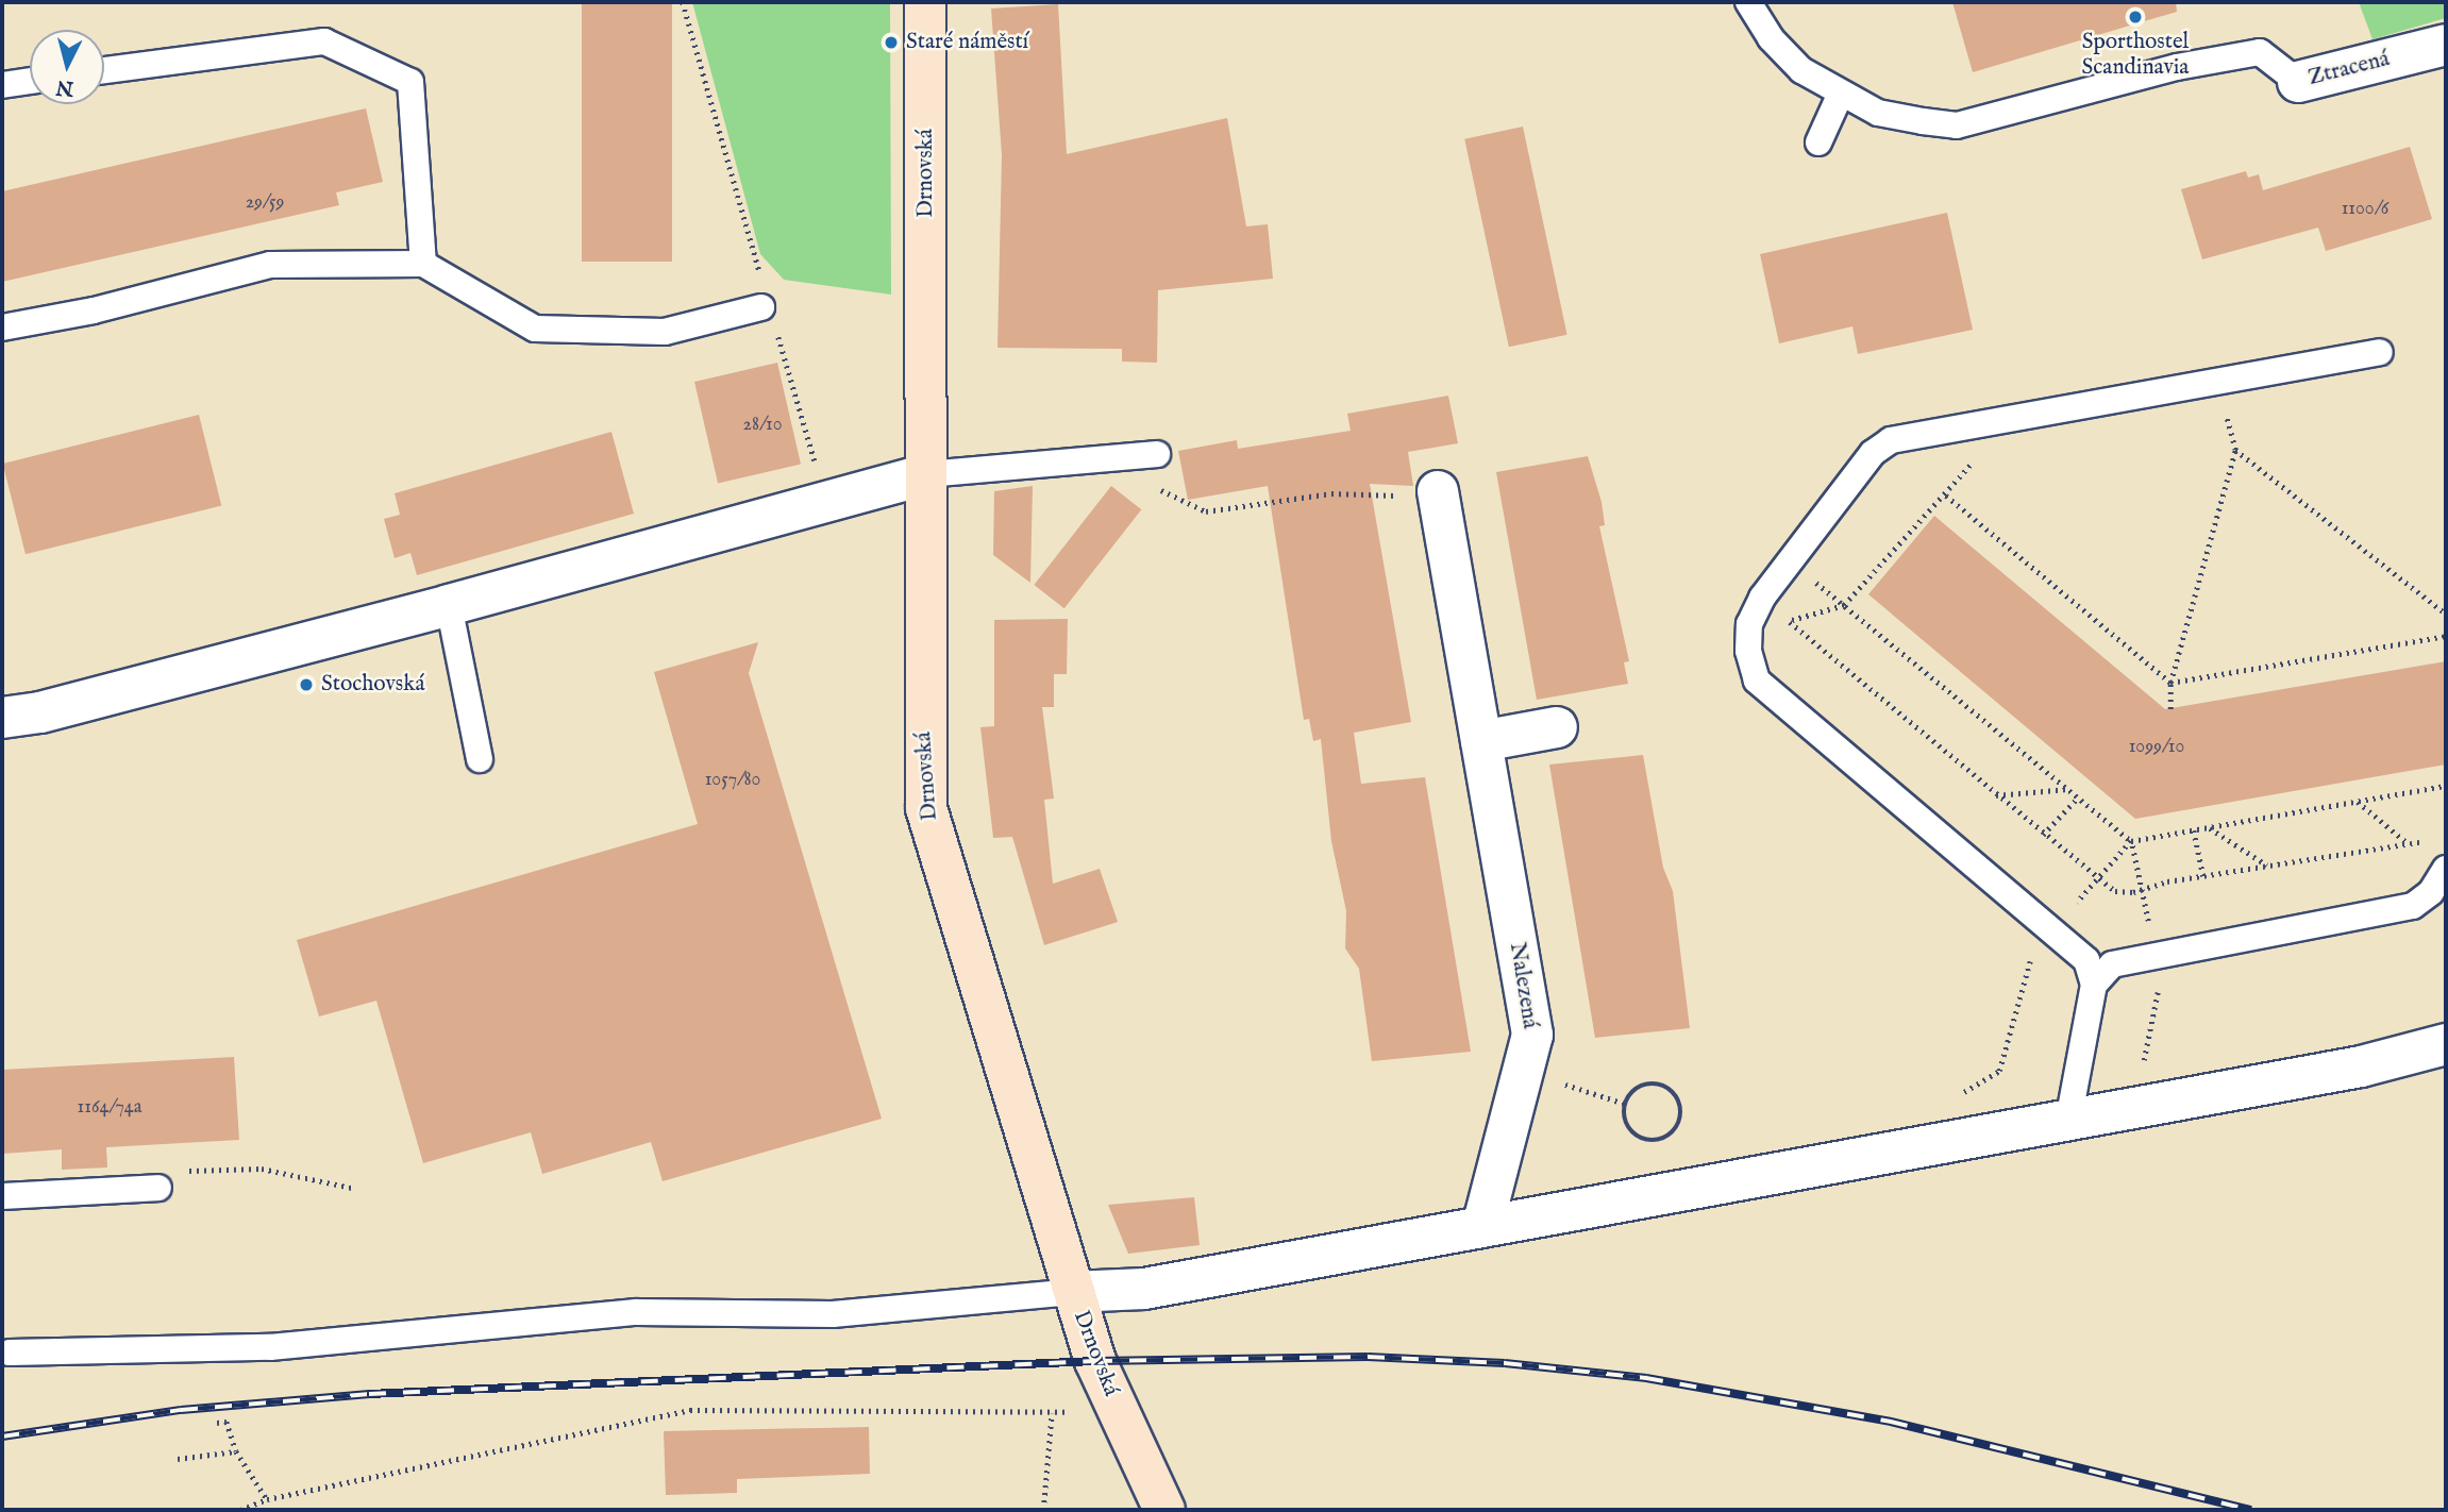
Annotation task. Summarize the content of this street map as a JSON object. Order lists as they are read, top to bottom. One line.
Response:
{"streets":{"main road":["Drnovská"],"street":["Ztracená","Nalezená"]},"places":["Sporthostel Scandinavia","Staré náměstí","Stochovská"],"house_numbers":["29/59","1100/6","28/10","1099/10","1057/80","1164/74a"],"north":"bottom"}
